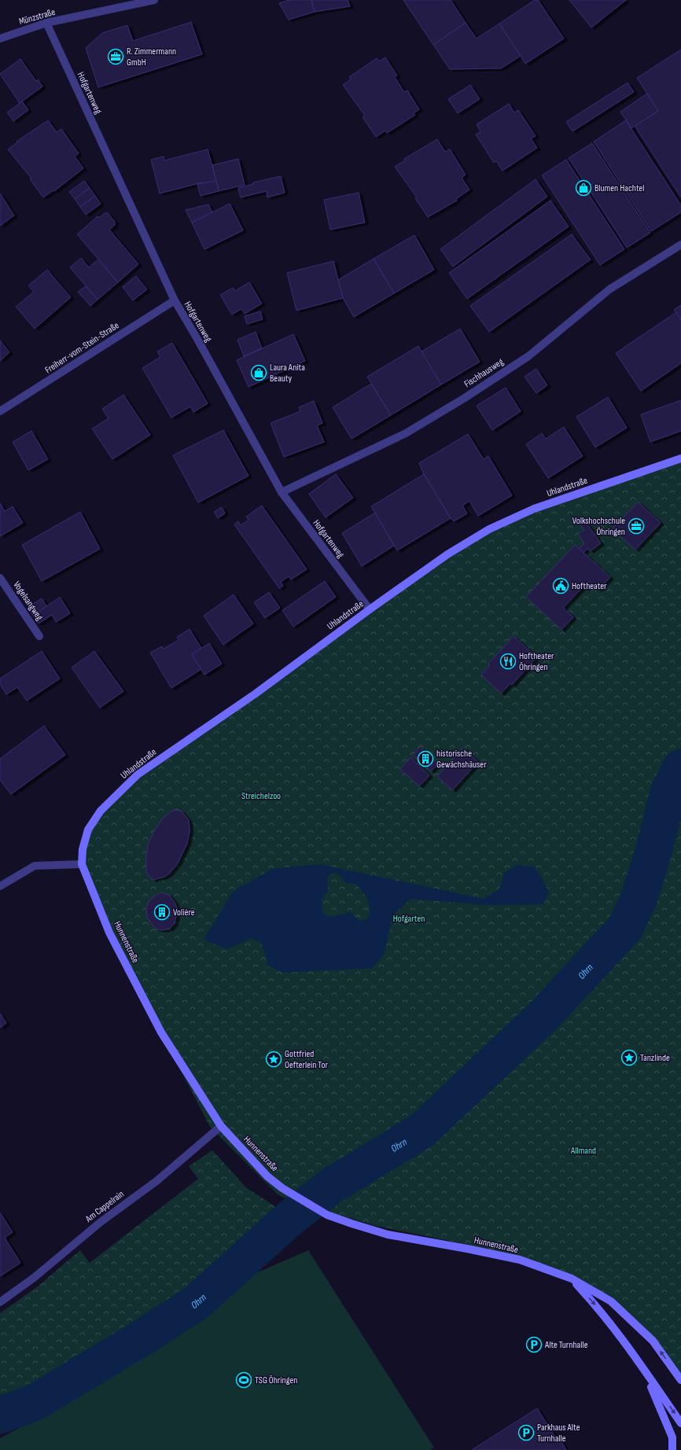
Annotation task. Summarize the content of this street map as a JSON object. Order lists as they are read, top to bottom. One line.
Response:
{"streets":{"main road":["Uhlandstraße","Hunnenstraße"],"street":["Münzstraße","Hofgartenweg","Freiherr-vom-Stein-Straße","Fischhausweg","Vogelsangweg","Am Cappelrain"]},"crossings":[["Münzstraße","Hofgartenweg"],["Hofgartenweg","Freiherr-vom-Stein-Straße"],["Hofgartenweg","Fischhausweg"],["Hofgartenweg","Uhlandstraße"],["Uhlandstraße","Hunnenstraße"],["Hunnenstraße","Am Cappelrain"]],"water":["Ohrn"],"parks":["Streichelzoo","Hofgarten","Allmand"],"places":{"office":["R. Zimmermann GmbH","Volkshochschule Öhringen"],"shop":["Blumen Hachtel","Laura Anita Beauty"],"public building":["Hoftheater"],"restaurant":["Hoftheater Öhringen"],"building":["historische Gewächshäuser","Volière"],"place":["Tanzlinde","Gottfried Oefterlein Tor"],"parking":["Alte Turnhalle","Parkhaus Alte Turnhalle"],"sports":["TSG Öhringen"]}}
